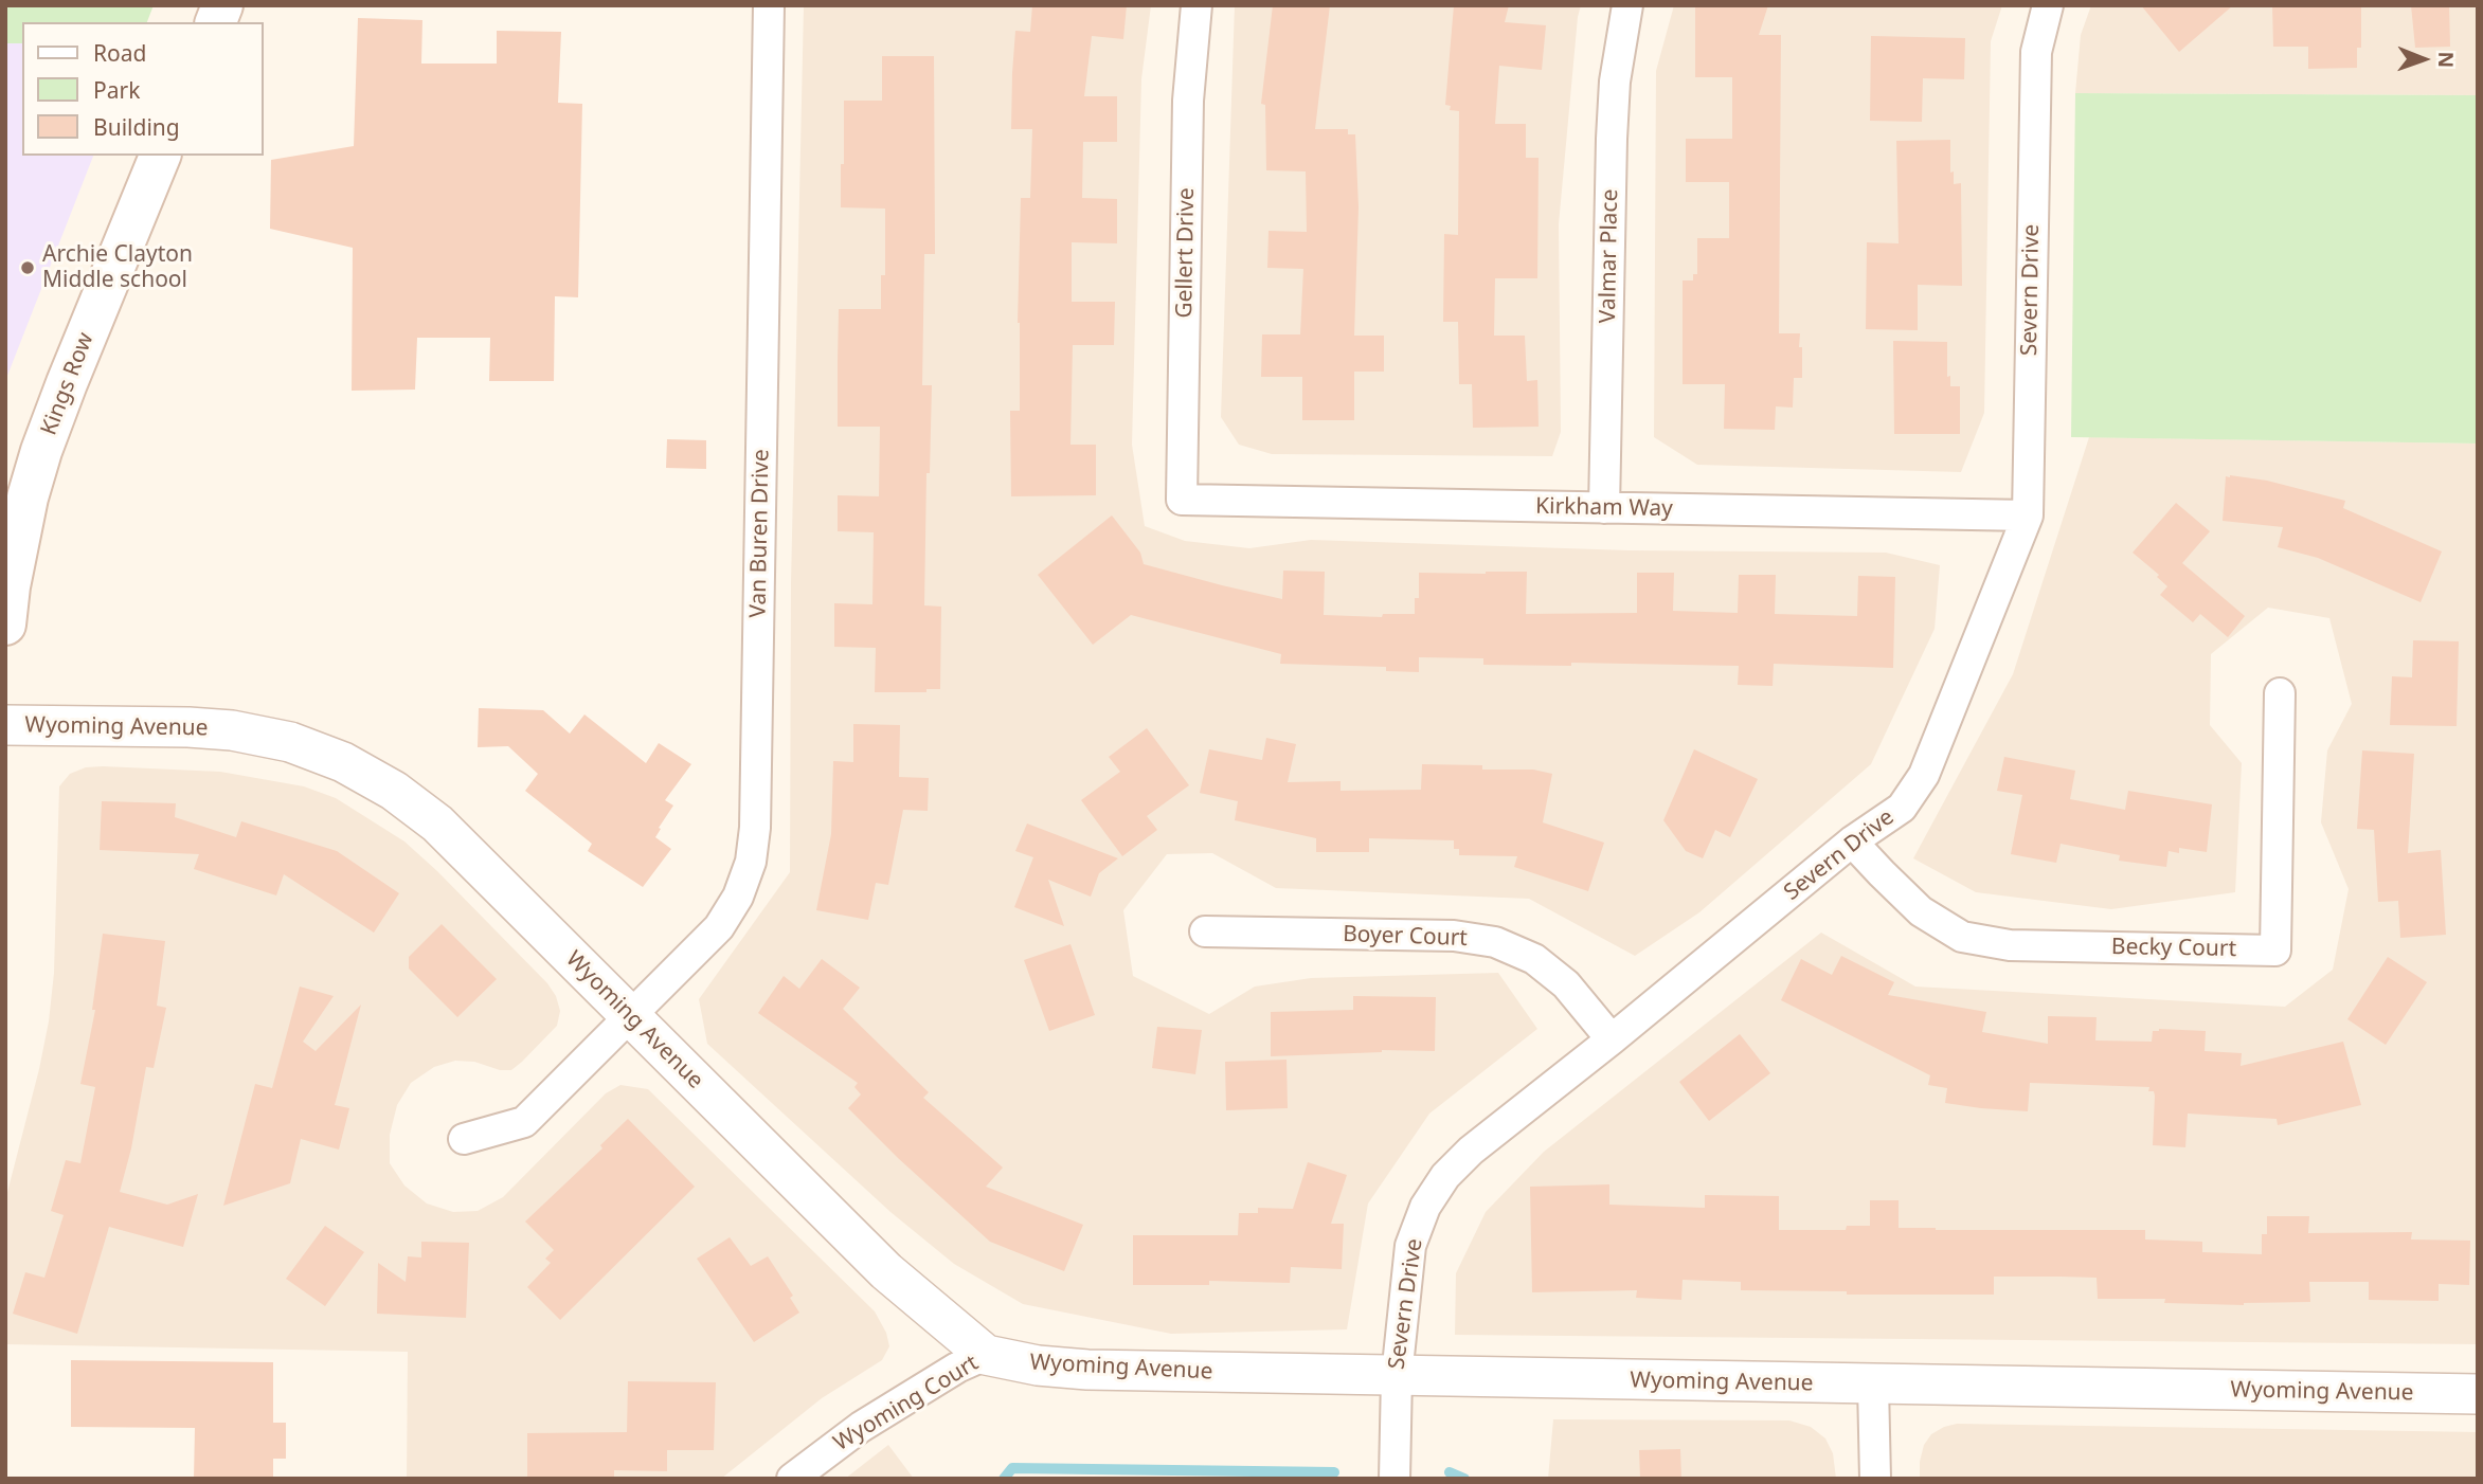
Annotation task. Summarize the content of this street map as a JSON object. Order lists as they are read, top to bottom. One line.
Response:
{"streets":{"main road":["Kings Row"],"street":["Gellert Drive","Valmar Place","Severn Drive","Kirkham Way","Van Buren Drive","Wyoming Avenue","Boyer Court","Becky Court","Wyoming Court"]},"crossings":[["Gellert Drive","Kirkham Way"],["Valmar Place","Kirkham Way"],["Severn Drive","Kirkham Way"],["Severn Drive","Wyoming Avenue"],["Severn Drive","Boyer Court"],["Severn Drive","Becky Court"],["Van Buren Drive","Wyoming Avenue"],["Wyoming Avenue","Wyoming Court"]],"places":["Archie Clayton Middle school"],"legend":["Road","Park","Building"],"north":"right"}
